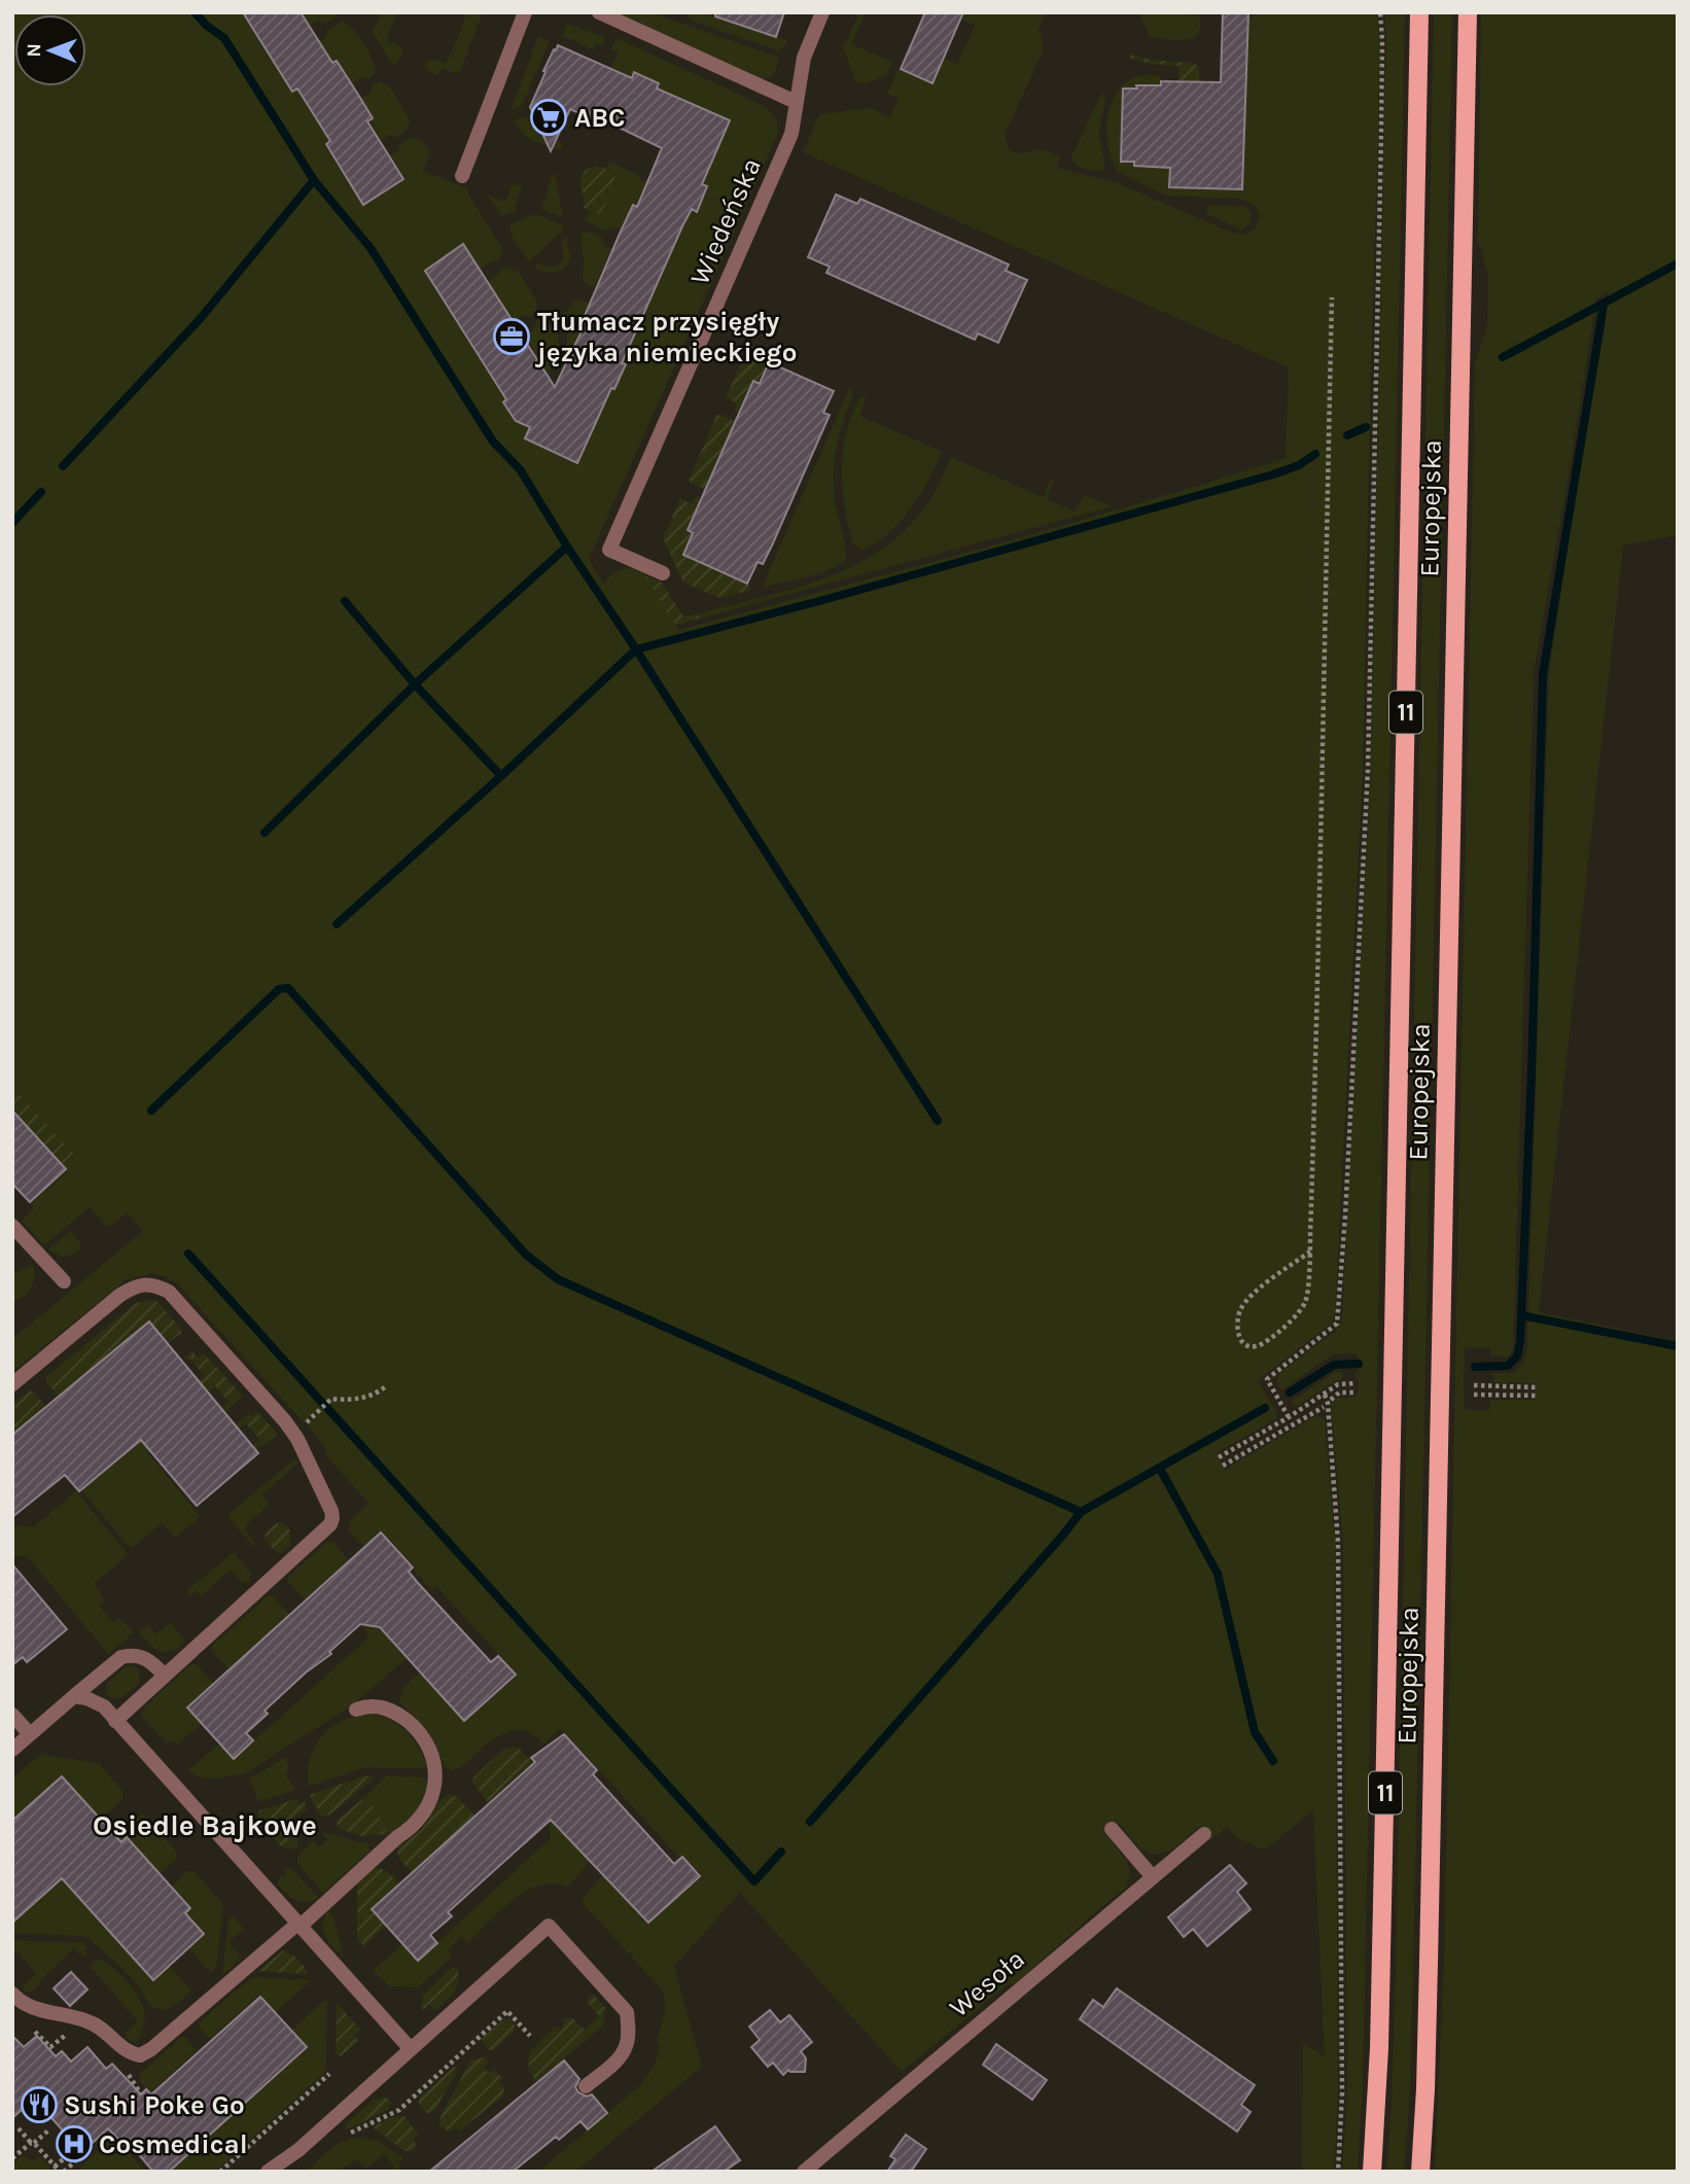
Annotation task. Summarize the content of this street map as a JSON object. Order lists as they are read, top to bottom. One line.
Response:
{"streets":{"main road":["Europejska","11"],"street":["Wiedeńska","Wesoła"]},"districts":["Osiedle Bajkowe"],"places":{"supermarket":["ABC"],"office":["Tłumacz przysięgły języka niemieckiego"],"restaurant":["Sushi Poke Go"],"hospital":["Cosmedical"]},"north":"left"}
